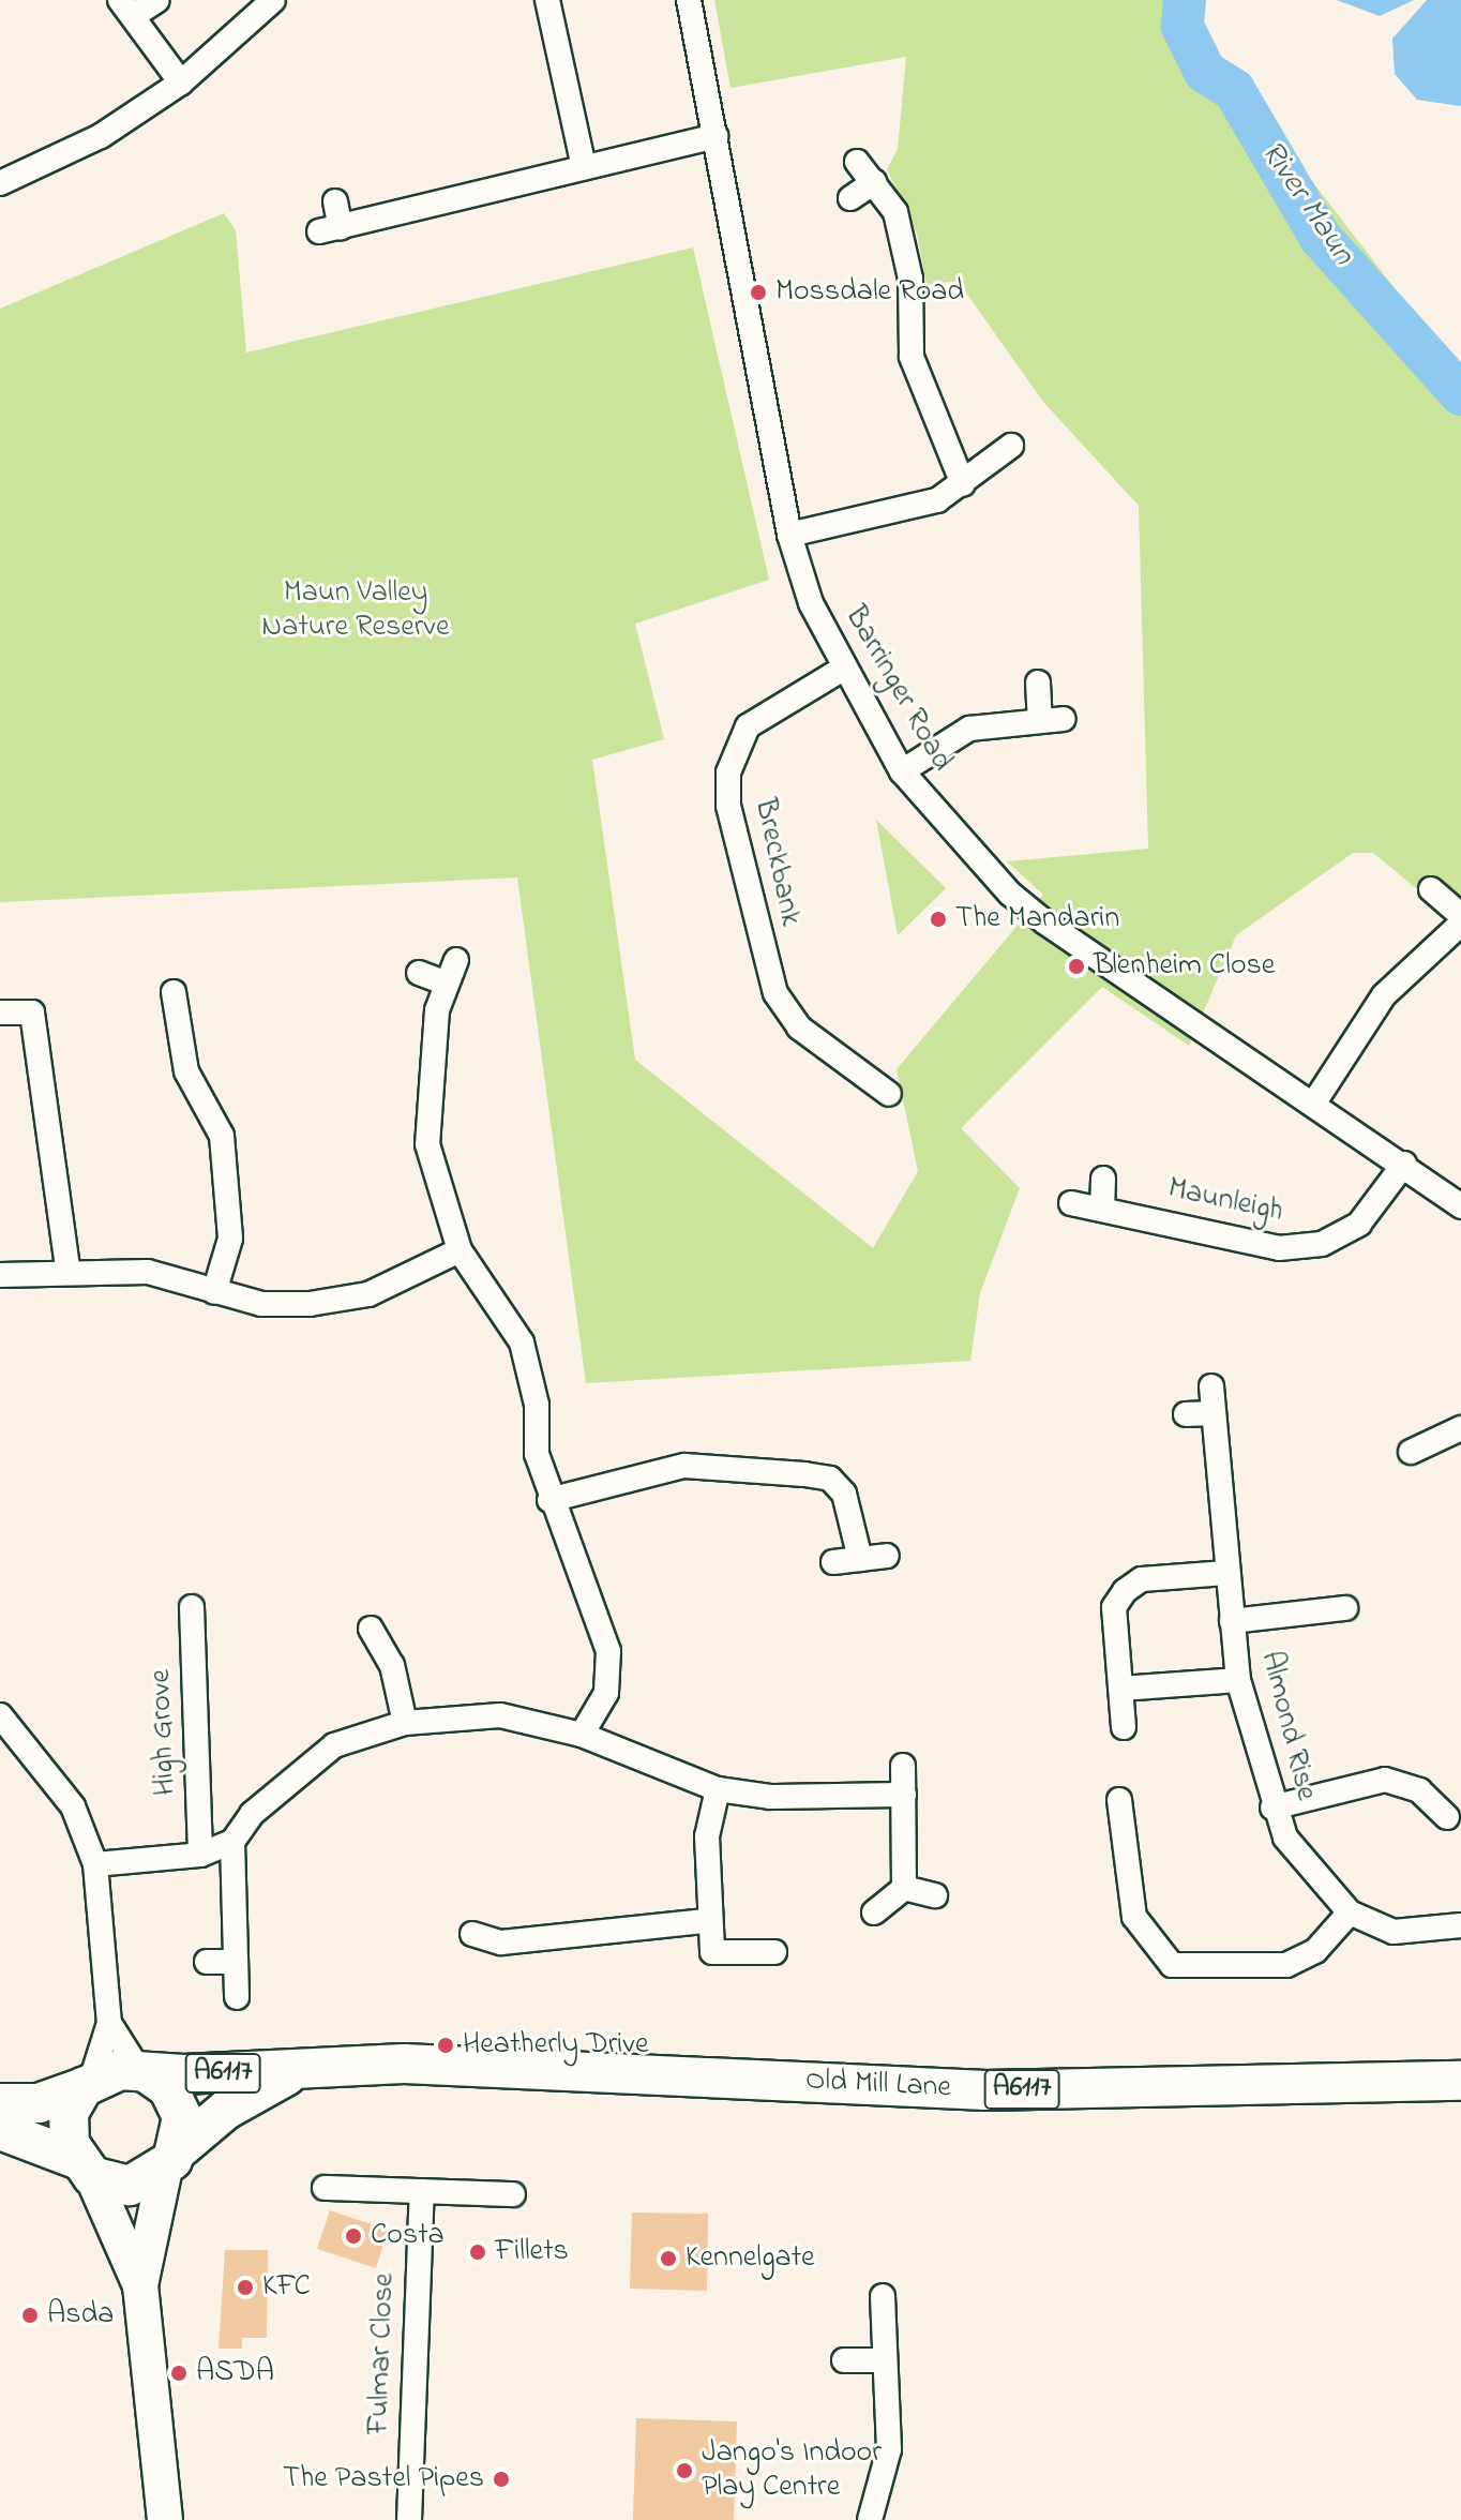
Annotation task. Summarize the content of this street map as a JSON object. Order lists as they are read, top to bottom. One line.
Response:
{"streets":{"main road":["A6117","Old Mill Lane"],"street":["Barringer Road","Breckbank","Maunleigh","Almond Rise","High Grove","Fulmar Close"]},"crossings":[["Barringer Road","Breckbank"],["Barringer Road","Maunleigh"],["A6117","Old Mill Lane"]],"water":["River Maun"],"parks":["Maun Valley Nature Reserve"],"places":["Mossdale Road","The Mandarin","Blenheim Close","Heatherly Drive","Costa","Fillets","Kennelgate","KFC","Asda","ASDA","Jango's Indoor Play Centre","The Pastel Pipes"]}
